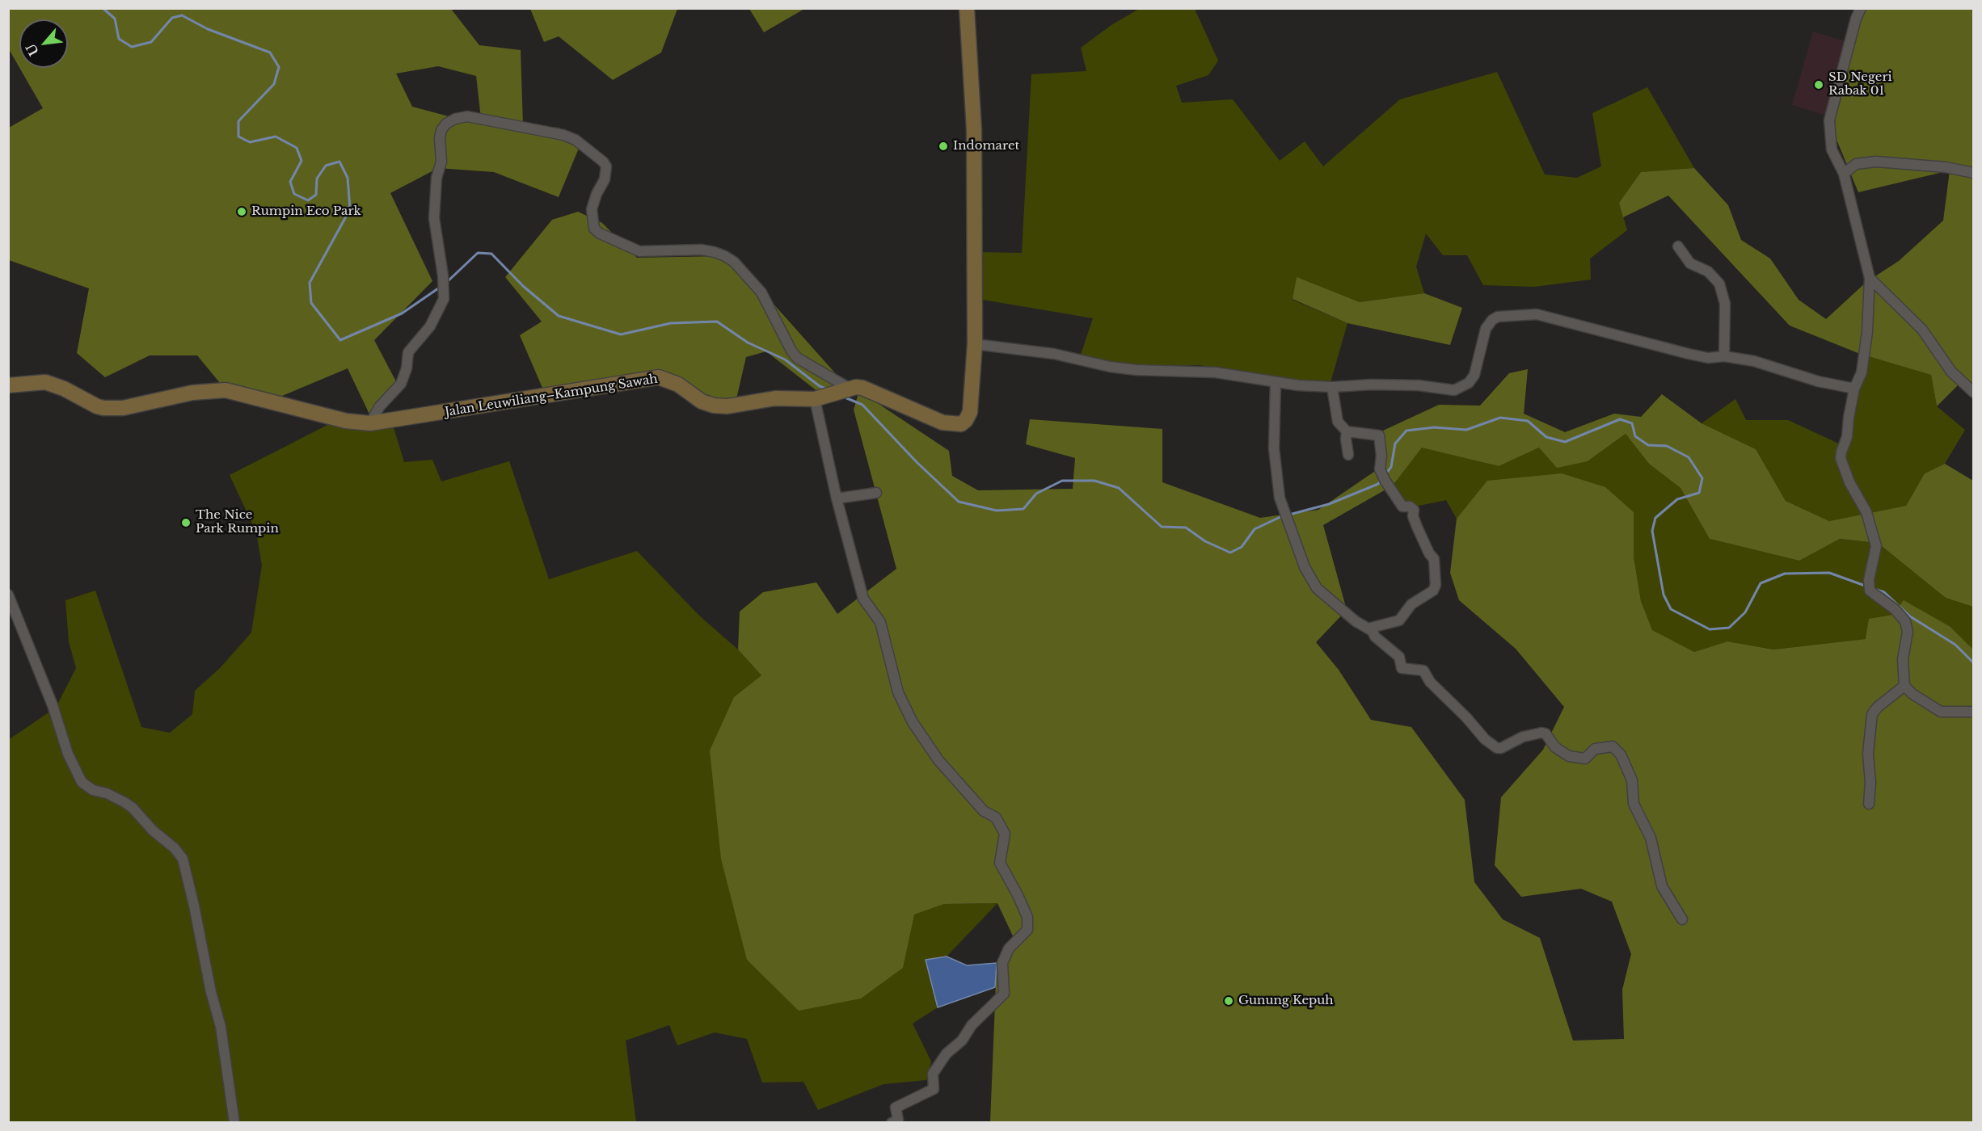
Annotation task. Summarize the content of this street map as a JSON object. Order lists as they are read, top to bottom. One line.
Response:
{"streets":{"main road":["Jalan Leuwiliang–Kampung Sawah"]},"places":["SD Negeri Rabak 01","Indomaret","Rumpin Eco Park","The Nice Park Rumpin","Gunung Kepuh"],"north":"bottom left"}
